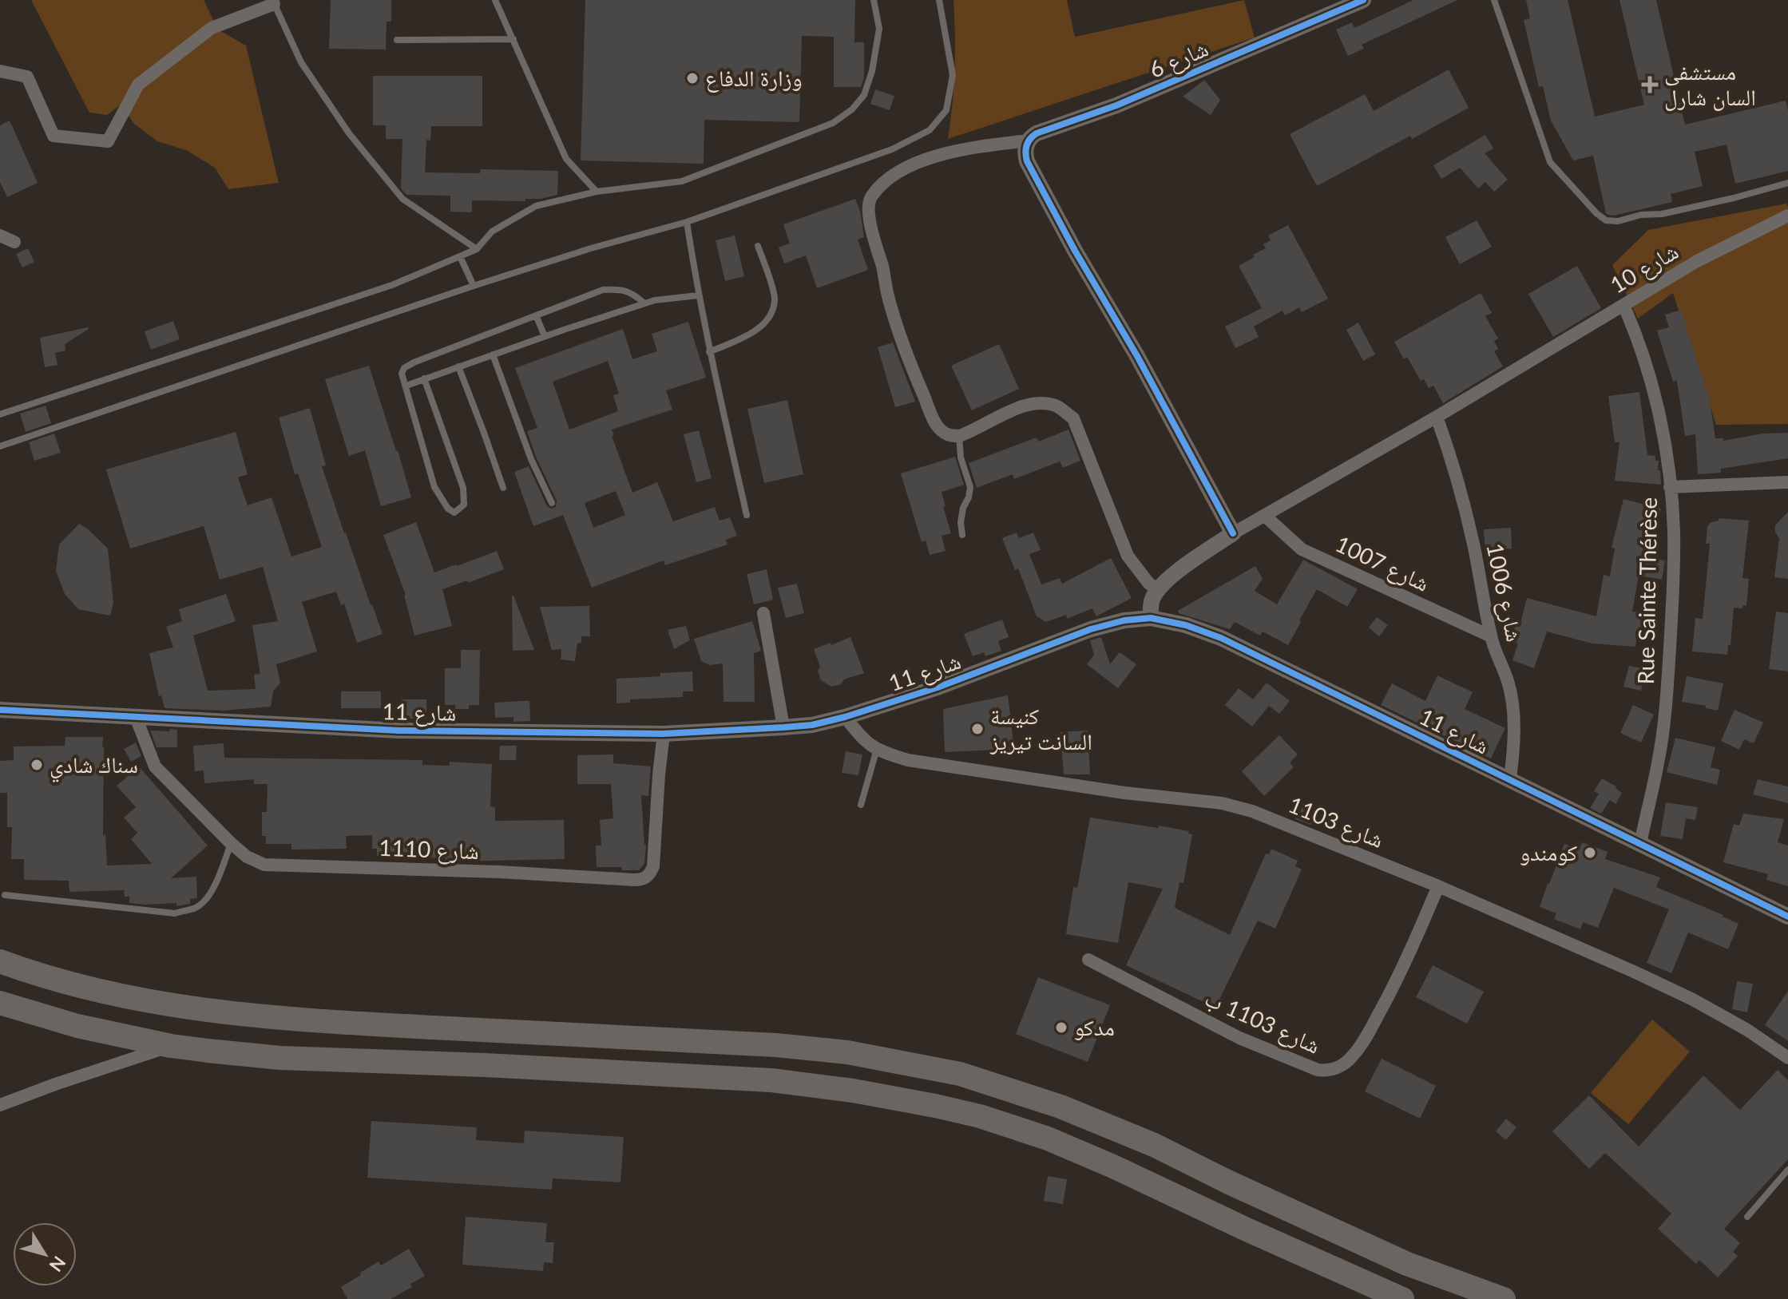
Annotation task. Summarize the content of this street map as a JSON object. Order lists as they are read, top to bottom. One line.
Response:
{"streets":{"street":["شارع 6","شارع 10","شارع 1007","Rue Sainte Thérèse","شارع 1006","شارع 11","شارع 1103","شارع 1110","شارع 1103 ب"]},"crossings":[["شارع 10","شارع 1007"],["شارع 10","Rue Sainte Thérèse"],["شارع 10","شارع 1006"],["شارع 1007","شارع 1006"],["Rue Sainte Thérèse","شارع 11"],["شارع 1006","شارع 11"],["شارع 11","شارع 1103"],["شارع 11","شارع 1110"],["شارع 1103","شارع 1103 ب"]],"places":{"other":["وزارة الدفاع","كنيسة السانت تيريز","سناك شادي","كومندو","مدكو"],"health":["مستشفى السان شارل"]},"north":"bottom right"}
